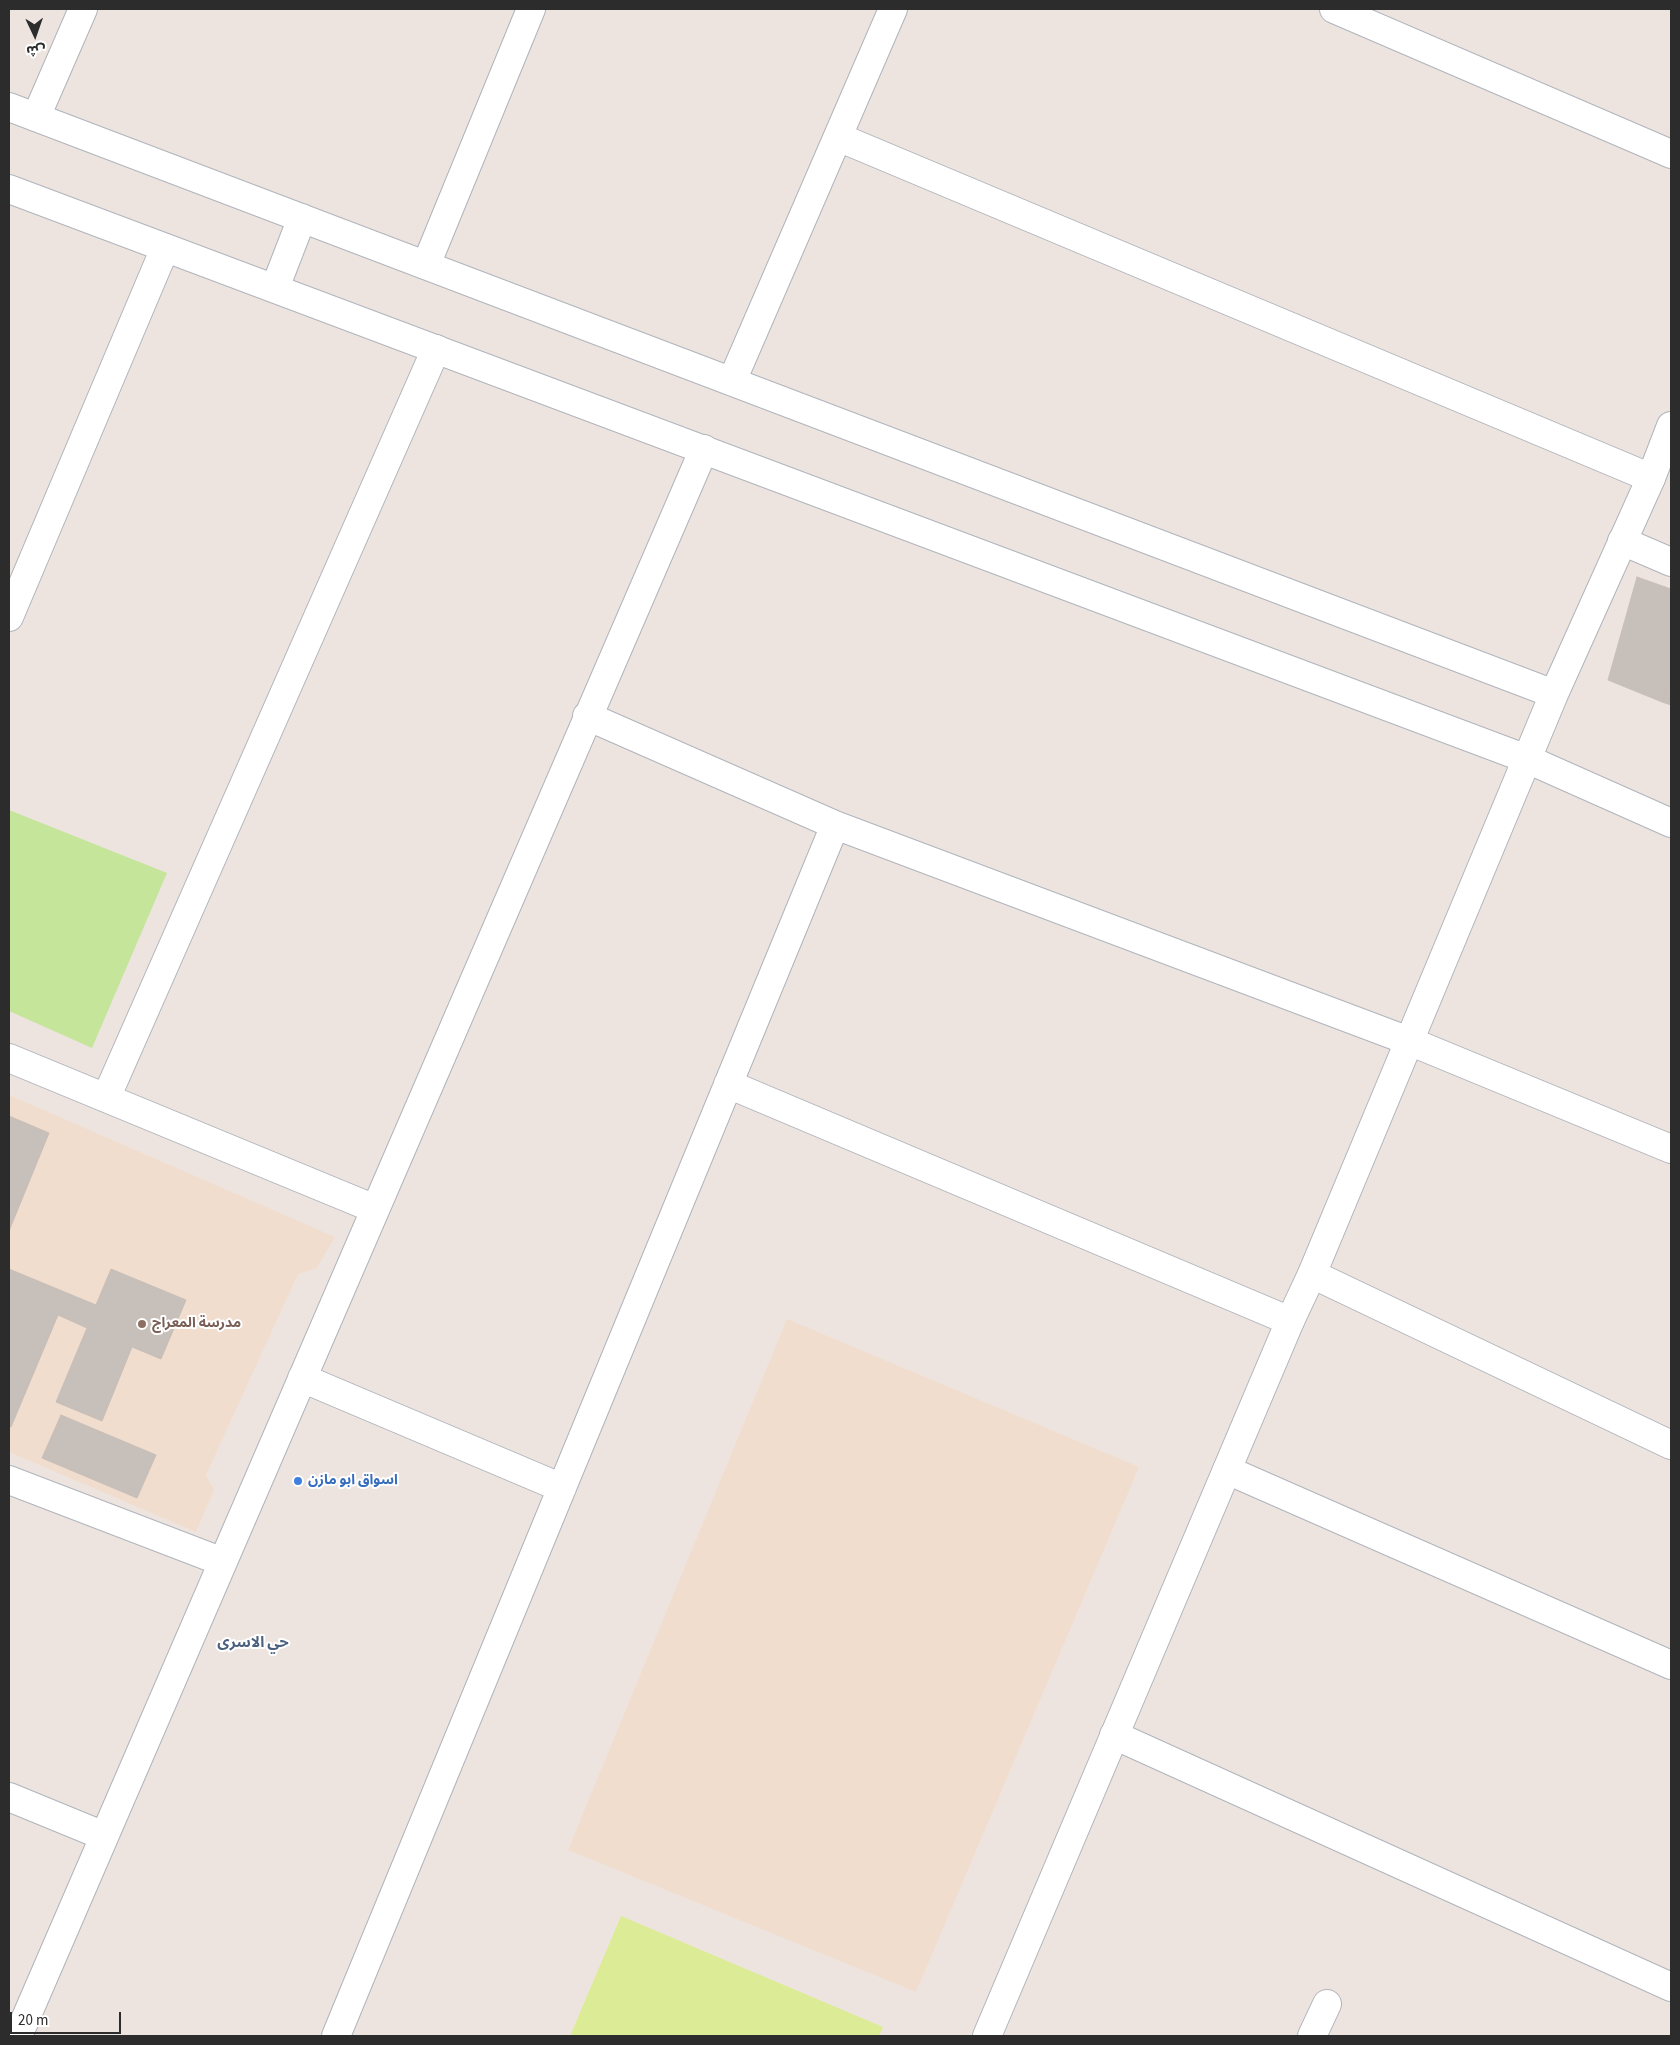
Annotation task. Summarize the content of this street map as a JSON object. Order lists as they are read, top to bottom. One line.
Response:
{"districts":["حي الاسرى"],"places":["مدرسة المعراج","اسواق ابو مازن"],"scale_bar":"20 m","north":"bottom"}
